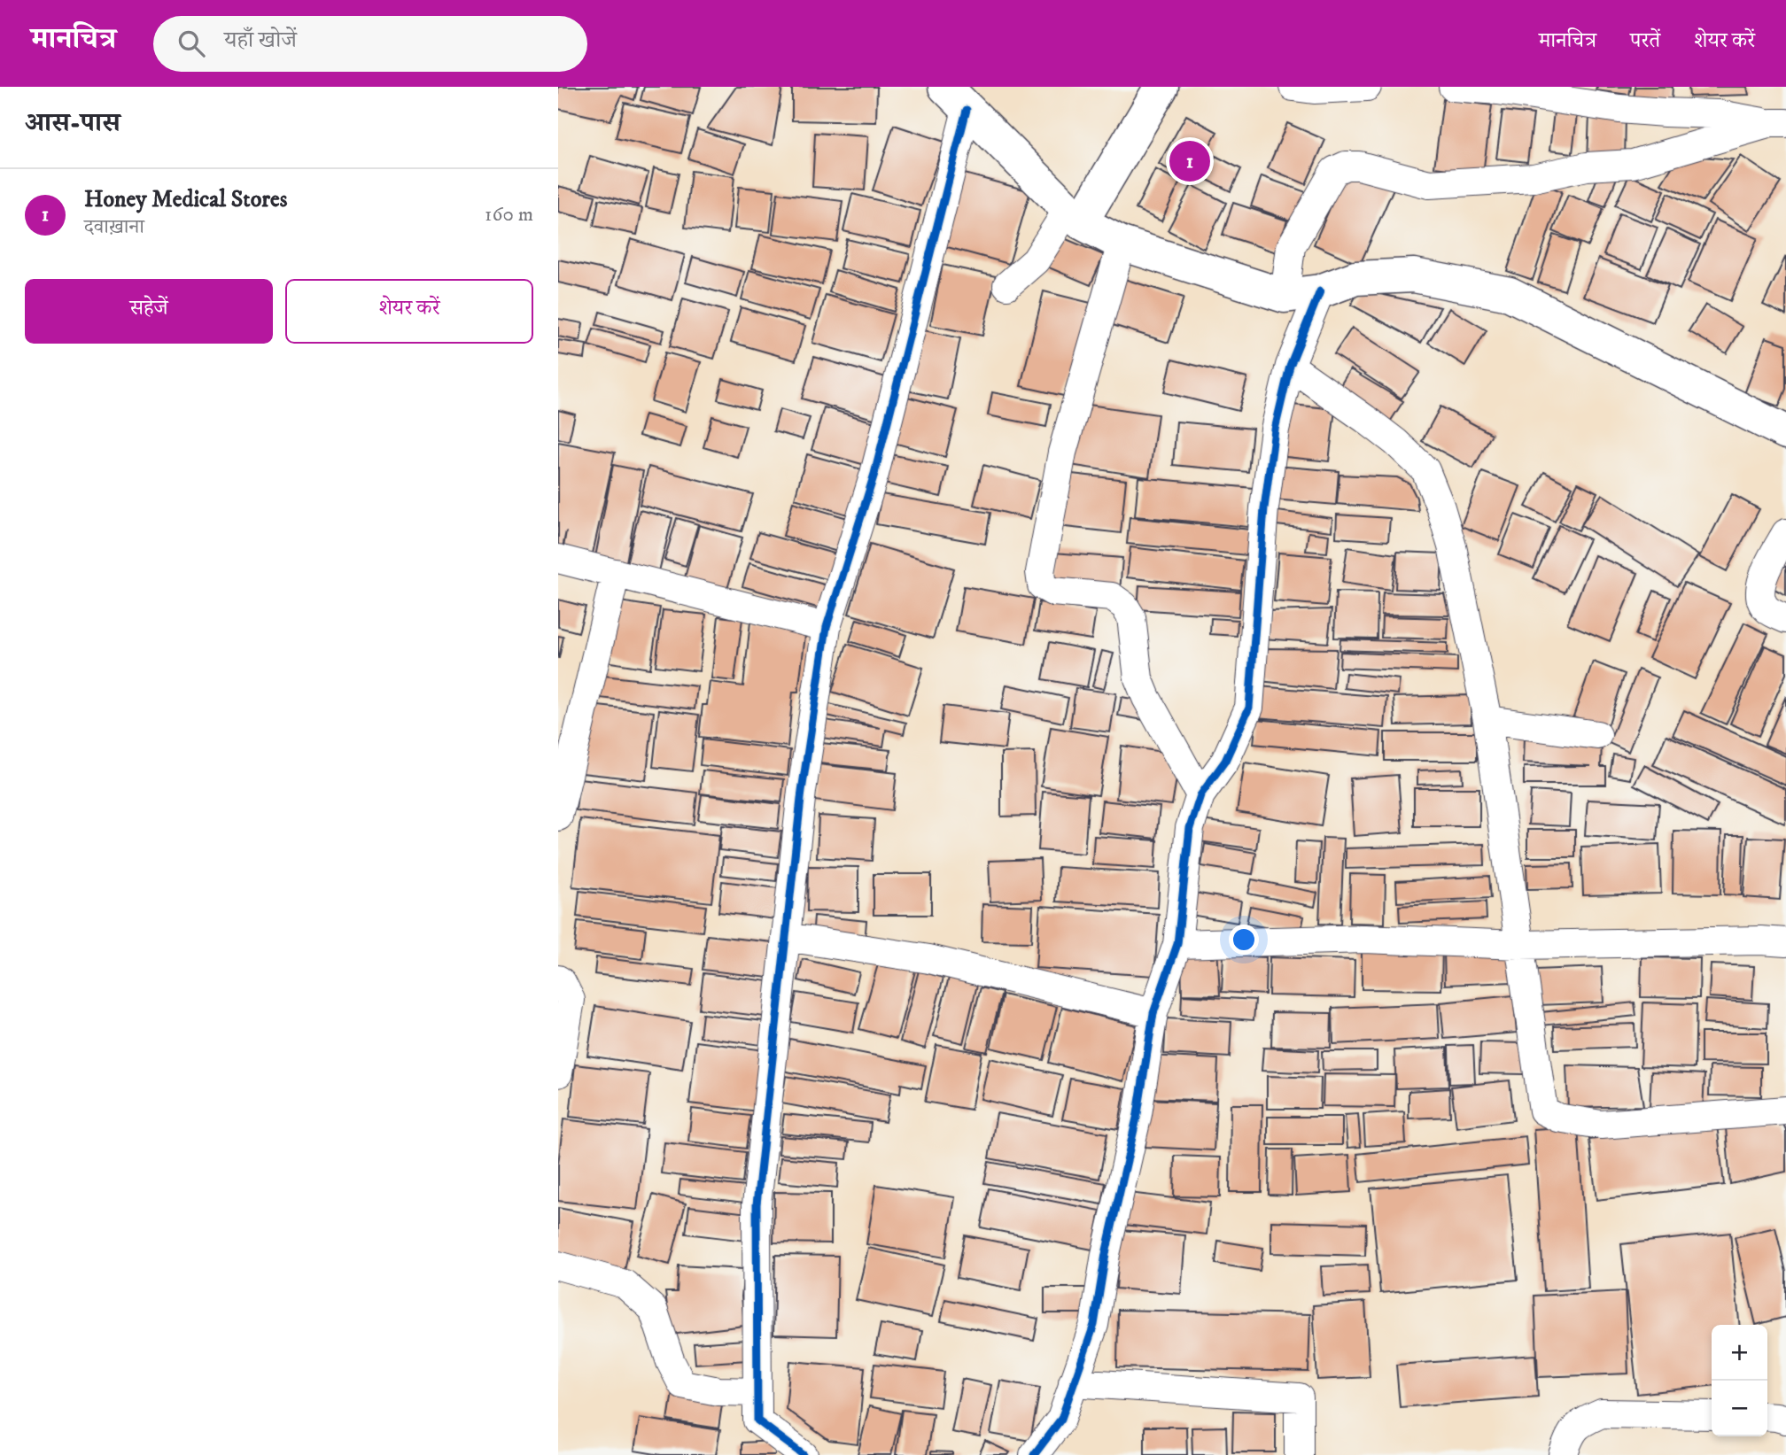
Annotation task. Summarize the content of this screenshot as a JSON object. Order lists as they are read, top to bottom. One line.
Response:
{"page":{"header":"मानचित्र","search":"यहाँ खोजें","nav":["मानचित्र","परतें","शेयर करें"],"heading":"आस-पास","pins":"1","list":[{"mark":"1","name":"Honey Medical Stores","note":"दवाख़ाना","value":"160 m"}],"buttons":["सहेजें","शेयर करें"],"map_buttons":["+","−"]}}
